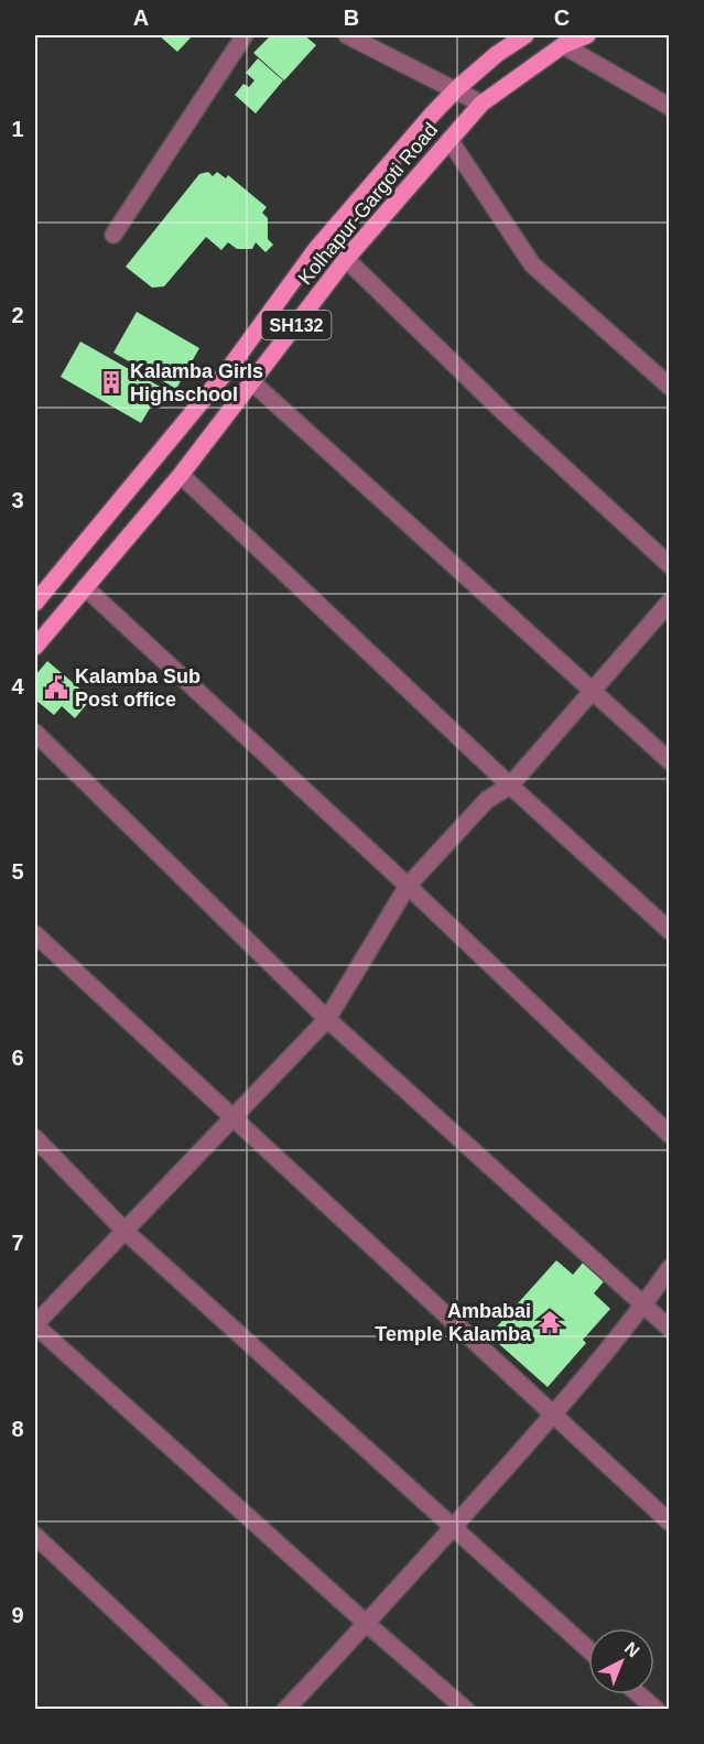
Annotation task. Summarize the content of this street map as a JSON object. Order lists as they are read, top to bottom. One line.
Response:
{"streets":{"main road":["Kolhapur-Gargoti Road","SH132"]},"places":{"building":["Kalamba Girls Highschool"],"public building":["Kalamba Sub Post office"],"temple":["Ambabai Temple Kalamba"]},"north":"top right","grid":{"columns":["A","B","C"],"rows":["1","2","3","4","5","6","7","8","9"]}}
